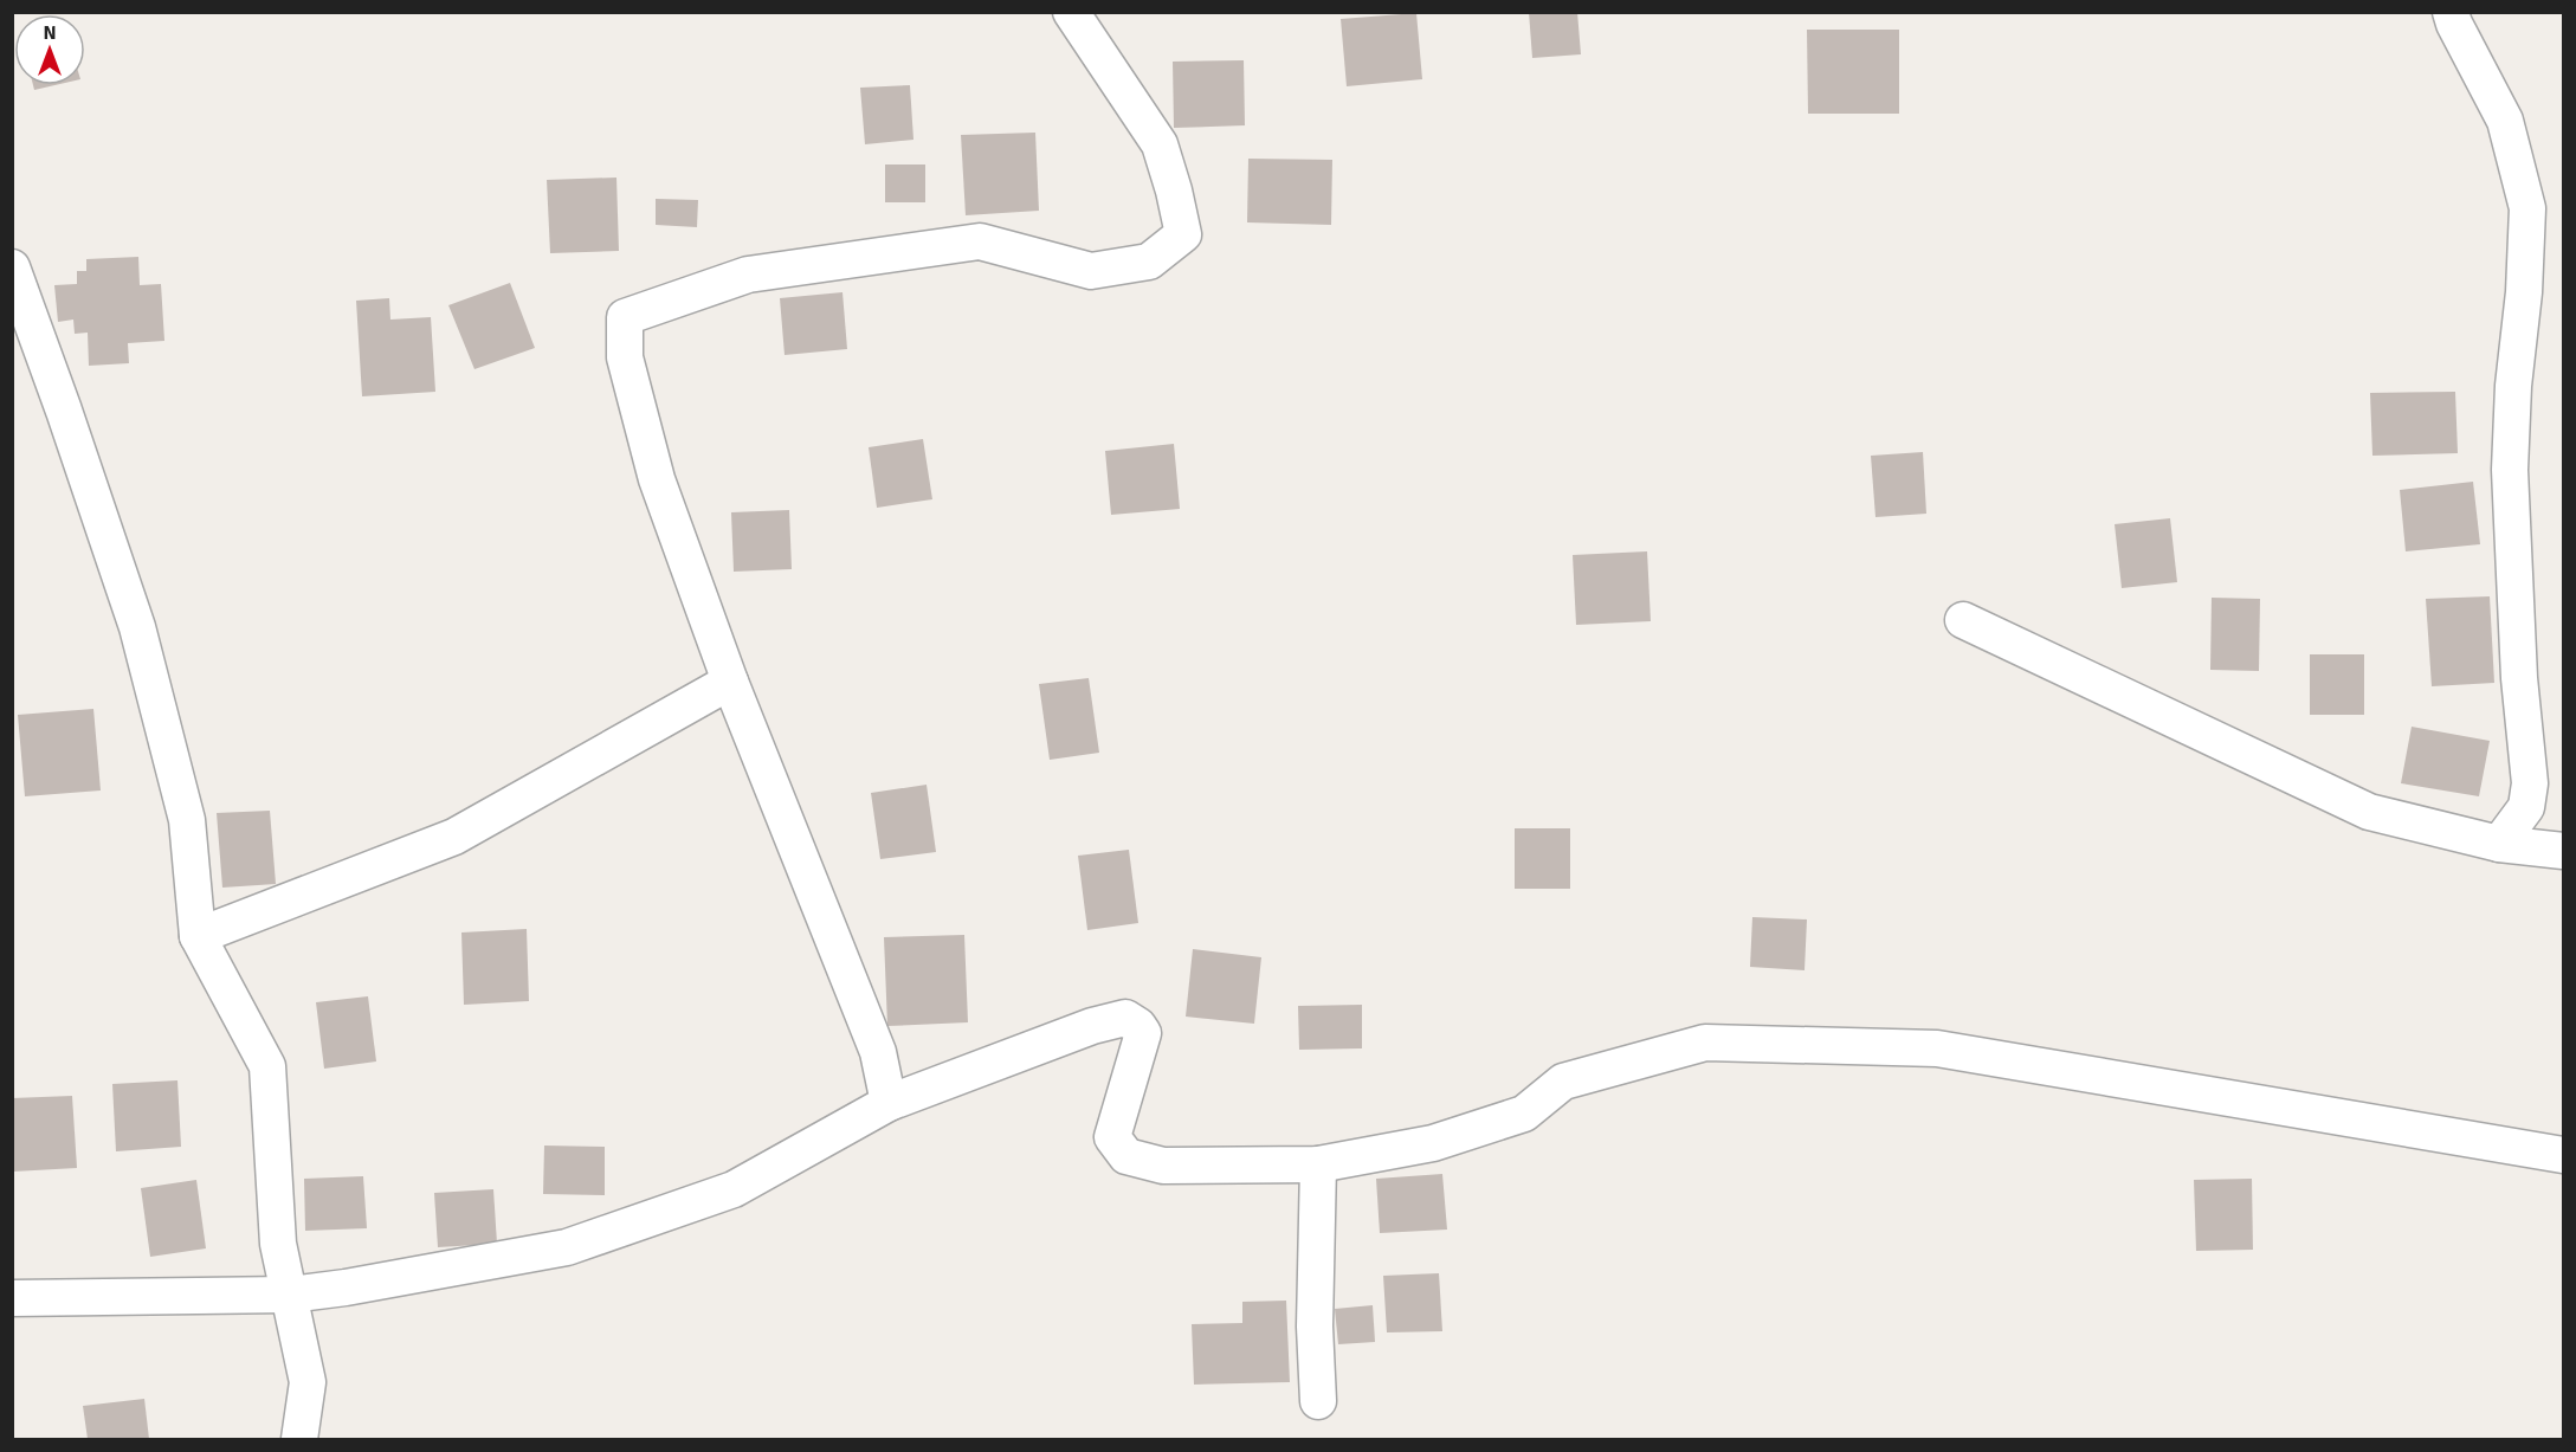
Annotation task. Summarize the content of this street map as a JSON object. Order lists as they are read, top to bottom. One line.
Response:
{"north":"top"}
